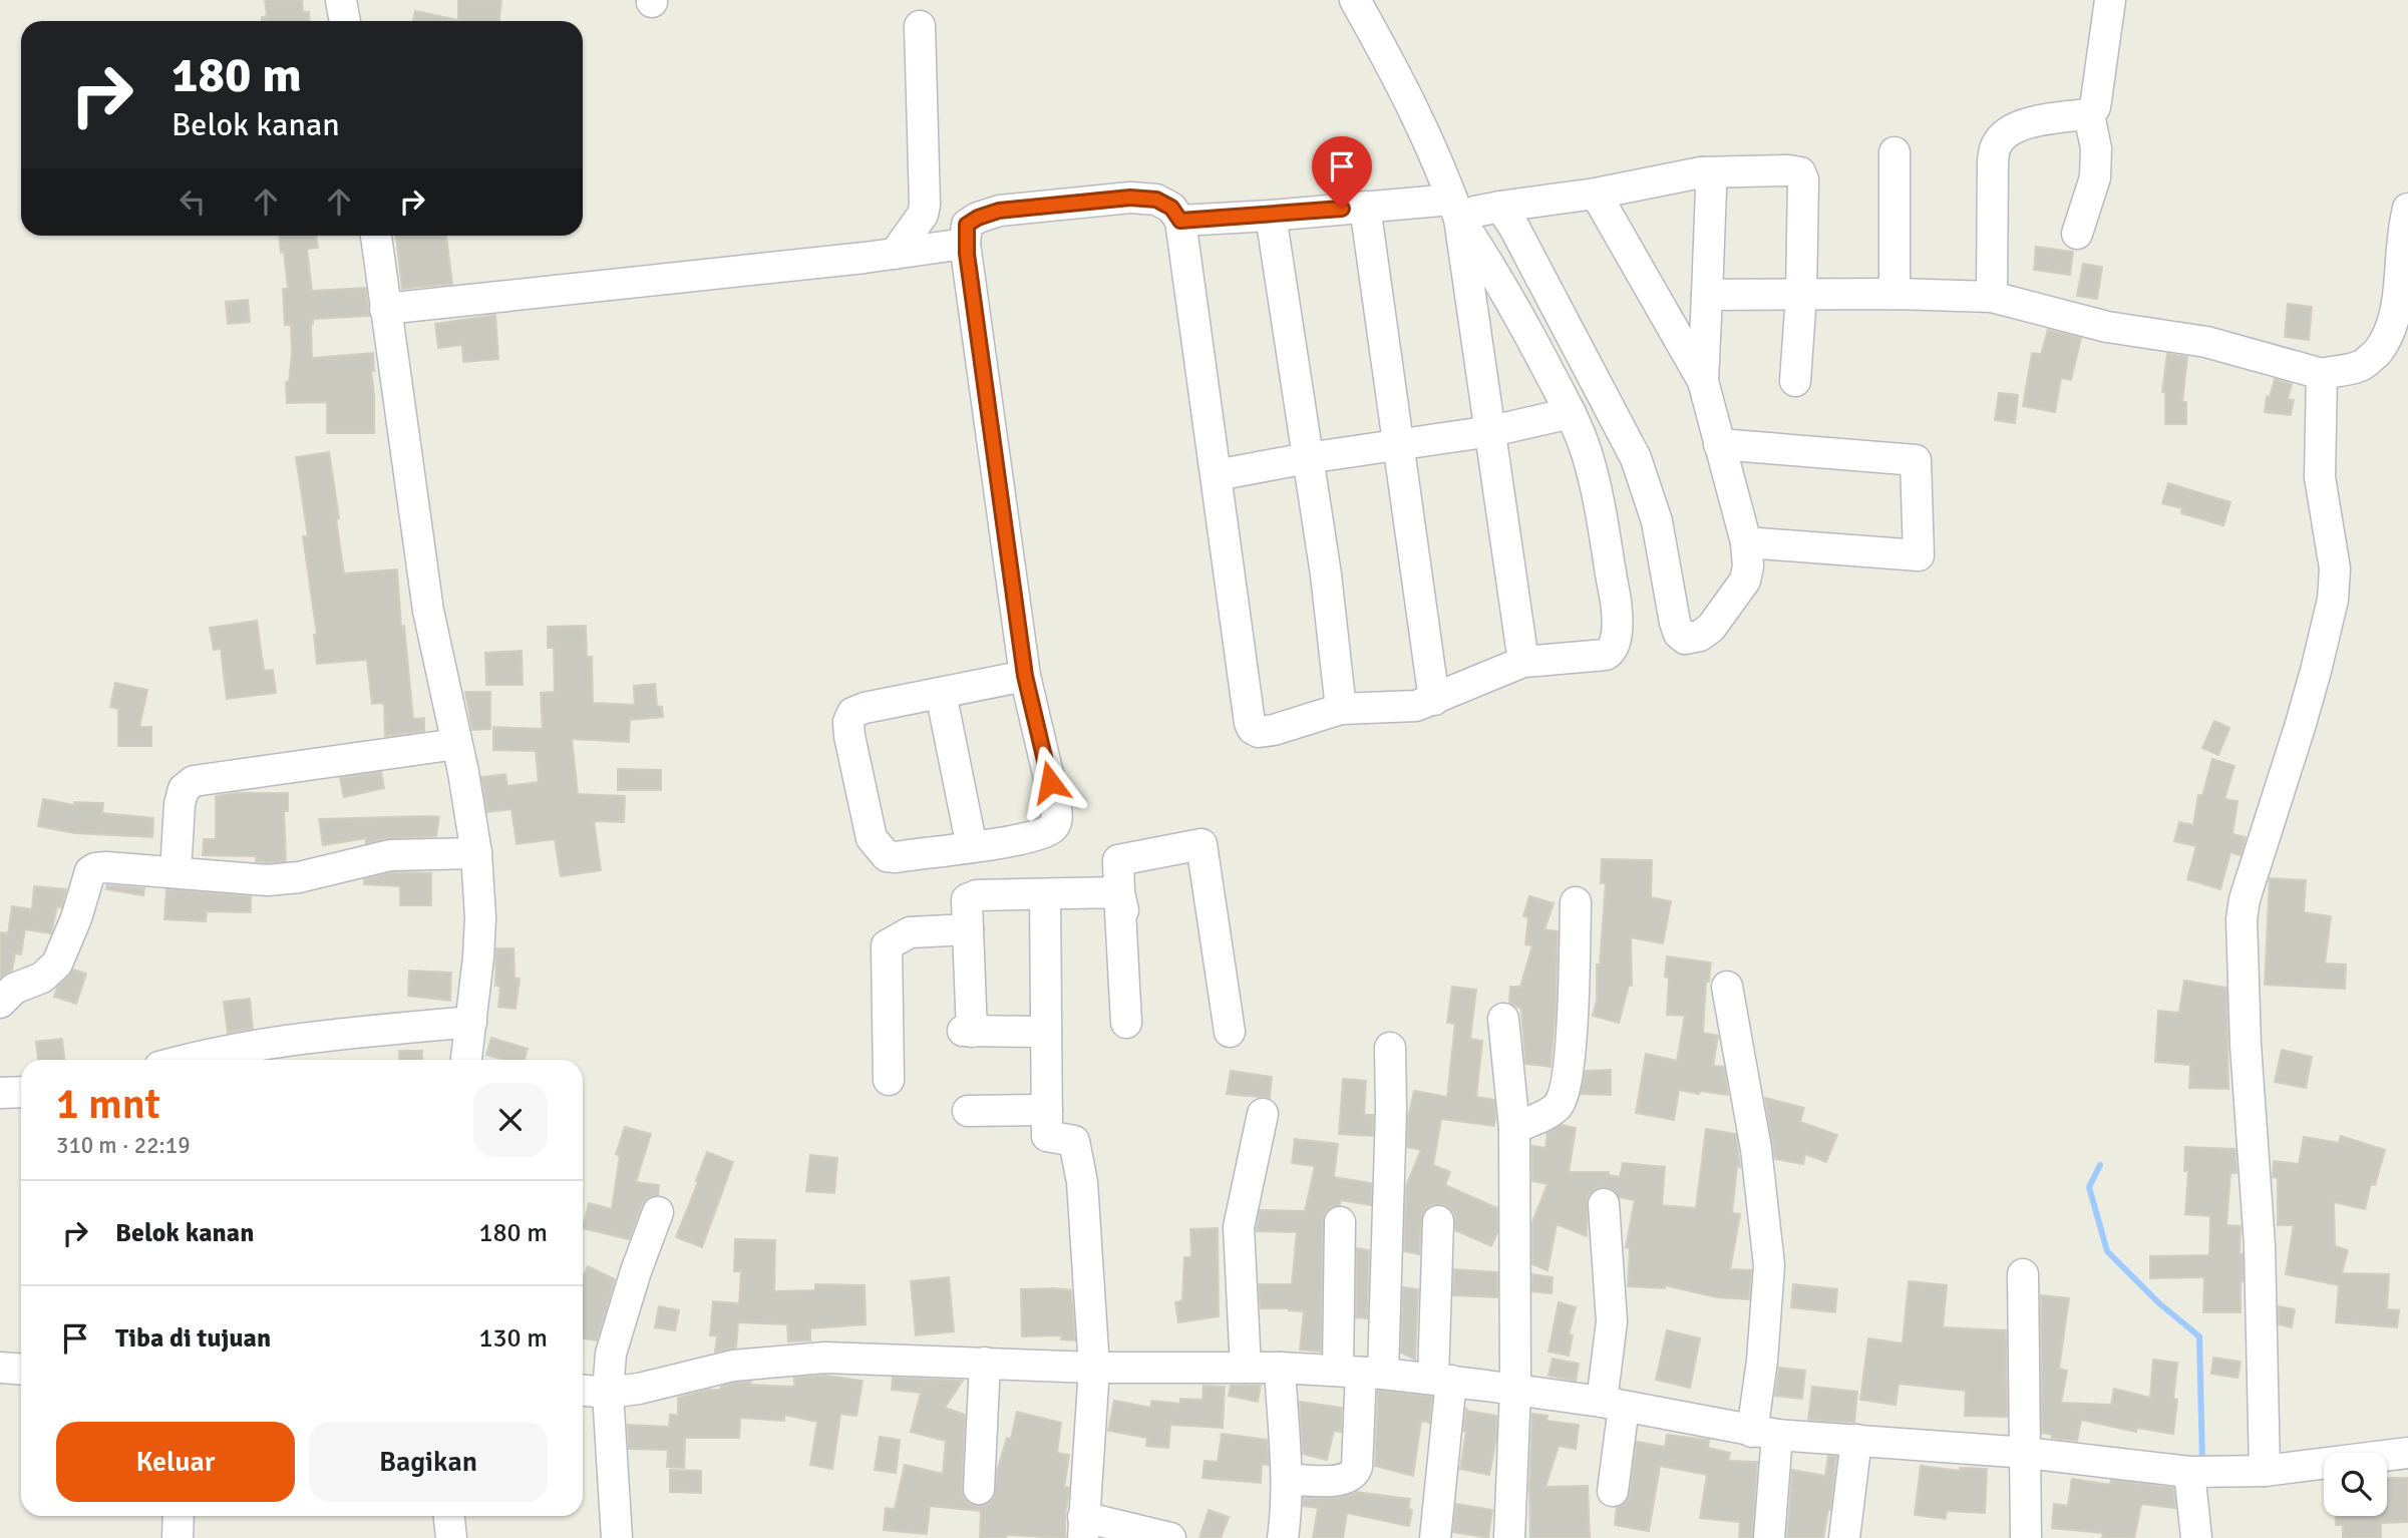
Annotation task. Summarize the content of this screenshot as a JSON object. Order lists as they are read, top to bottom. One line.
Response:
{"page":{"turn":["180 m","Belok kanan"],"heading":["1 mnt","310 m · 22:19"],"list":[{"name":"Belok kanan","value":"180 m"},{"name":"Tiba di tujuan","value":"130 m"}],"buttons":["Keluar","Bagikan"]}}
